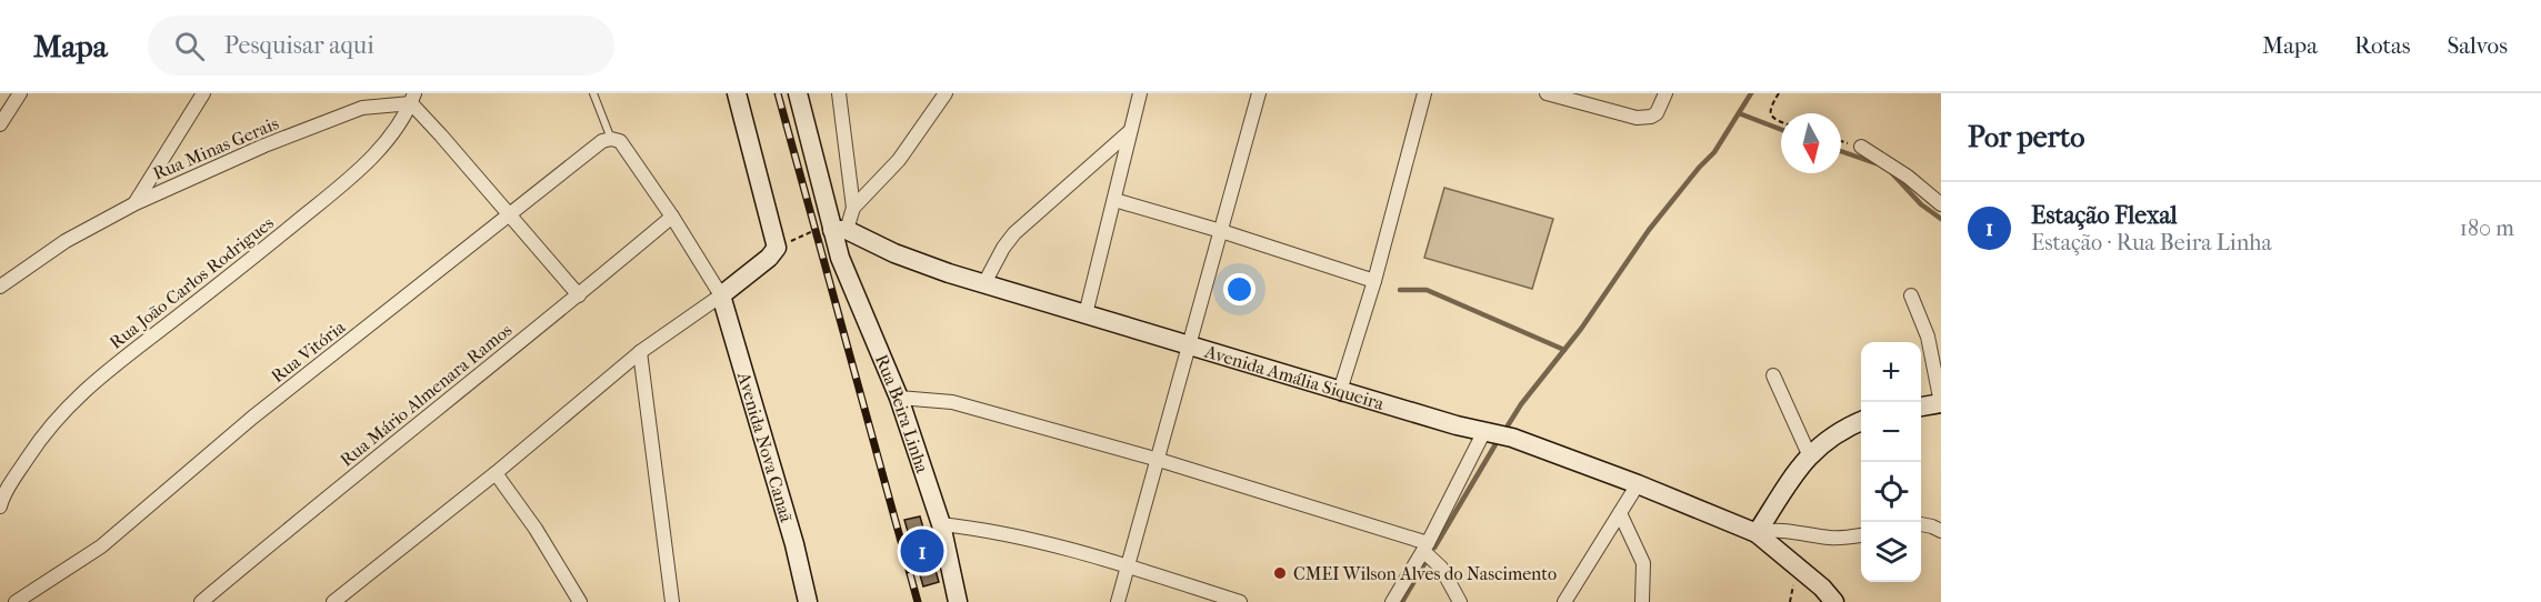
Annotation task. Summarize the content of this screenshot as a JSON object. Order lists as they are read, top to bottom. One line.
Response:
{"streets":{"street":["Rua Minas Gerais","Rua João Carlos Rodrigues","Rua Vitória","Avenida Amália Siqueira","Rua Mário Almenara Ramos","Rua Beira Linha","Avenida Nova Canaã"]},"crossings":[["Rua Minas Gerais","Rua João Carlos Rodrigues"],["Avenida Amália Siqueira","Rua Beira Linha"]],"places":["CMEI Wilson Alves do Nascimento"],"north":"bottom","page":{"header":"Mapa","search":"Pesquisar aqui","nav":["Mapa","Rotas","Salvos"],"heading":"Por perto","list":[{"mark":"1","name":"Estação Flexal","note":"Estação · Rua Beira Linha","value":"180 m"}],"map_buttons":["+","−"],"pins":"1"}}
